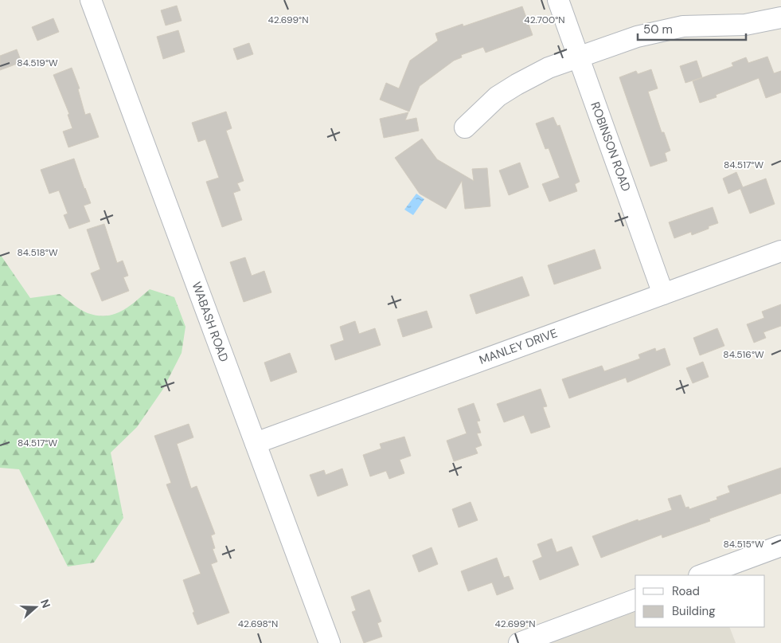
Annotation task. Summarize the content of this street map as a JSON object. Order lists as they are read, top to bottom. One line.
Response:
{"streets":{"street":["ROBINSON ROAD","WABASH ROAD","MANLEY DRIVE"]},"crossings":[["ROBINSON ROAD","MANLEY DRIVE"],["WABASH ROAD","MANLEY DRIVE"]],"legend":["Road","Building"],"scale_bar":"50 m","north":"right","coordinates":["42.699°N","42.700°N","84.519°W","84.517°W","84.518°W","84.516°W","84.515°W","42.698°N"]}
